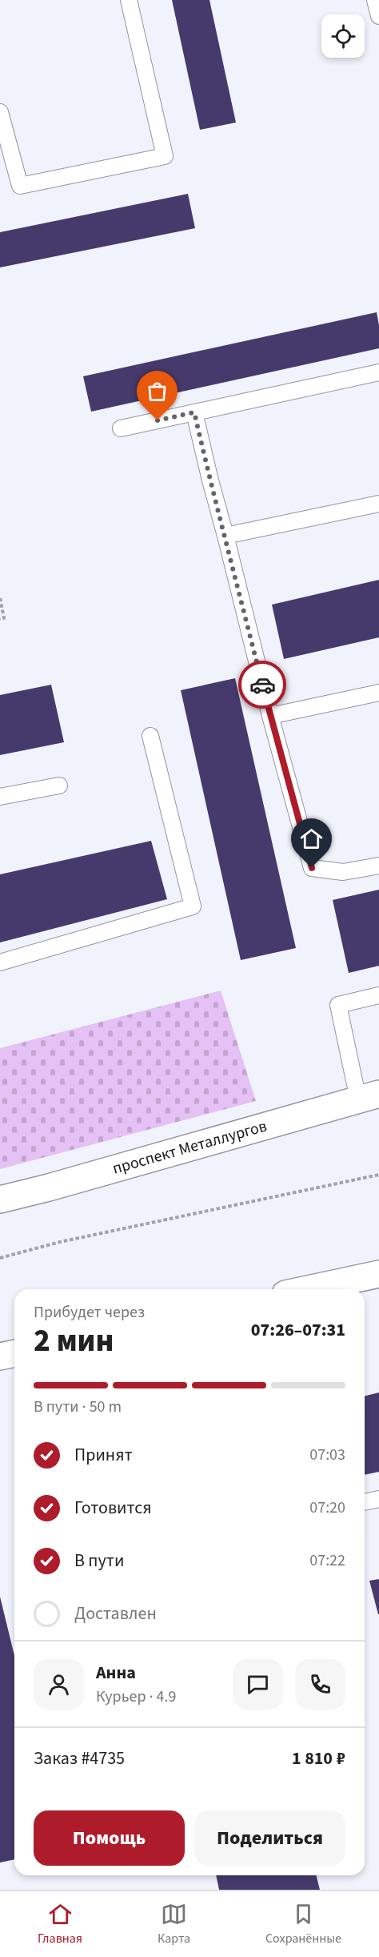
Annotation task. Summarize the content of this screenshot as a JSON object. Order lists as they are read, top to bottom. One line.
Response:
{"streets":{"street":["проспект Металлургов"]},"page":{"heading":["2 мин","Прибудет через","07:26–07:31"],"panel":["Анна","Курьер · 4.9","Заказ #4735","1 810 ₽"],"bar":"В пути · 50 m","list":[["Принят","07:03"],["Готовится","07:20"],["В пути","07:22"],"Доставлен"],"buttons":["Помощь","Поделиться"],"tabs":["Главная","Карта","Сохранённые"]}}
